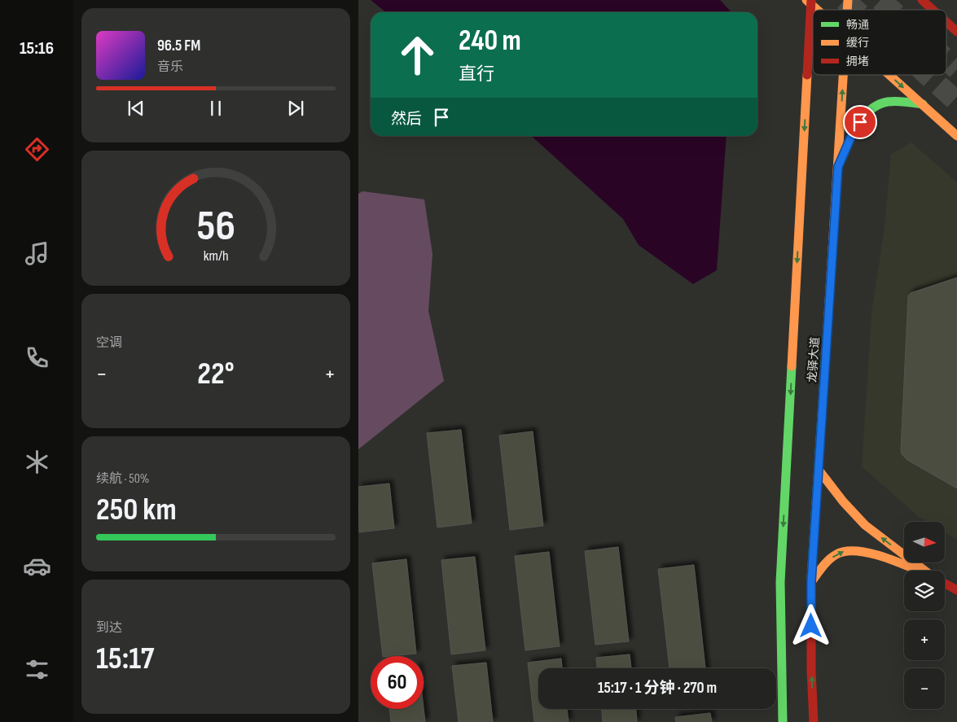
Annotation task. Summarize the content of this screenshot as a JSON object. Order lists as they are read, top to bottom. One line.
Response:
{"streets":{"main road":["龙驿大道"]},"legend":["畅通","缓行","拥堵"],"north":"right","page":{"tabs":"15:16","turn":["240 m","直行"],"song":["96.5 FM","音乐"],"then":"然后","tile":["空调",["续航 · 50%","250 km"],["到达","15:17"]],"heat":["−","22°","+"],"map_buttons":["+","−"],"limit":"60","trip":"15:17 · 1 分钟 · 270 m","gauge":["56","km/h"]}}
